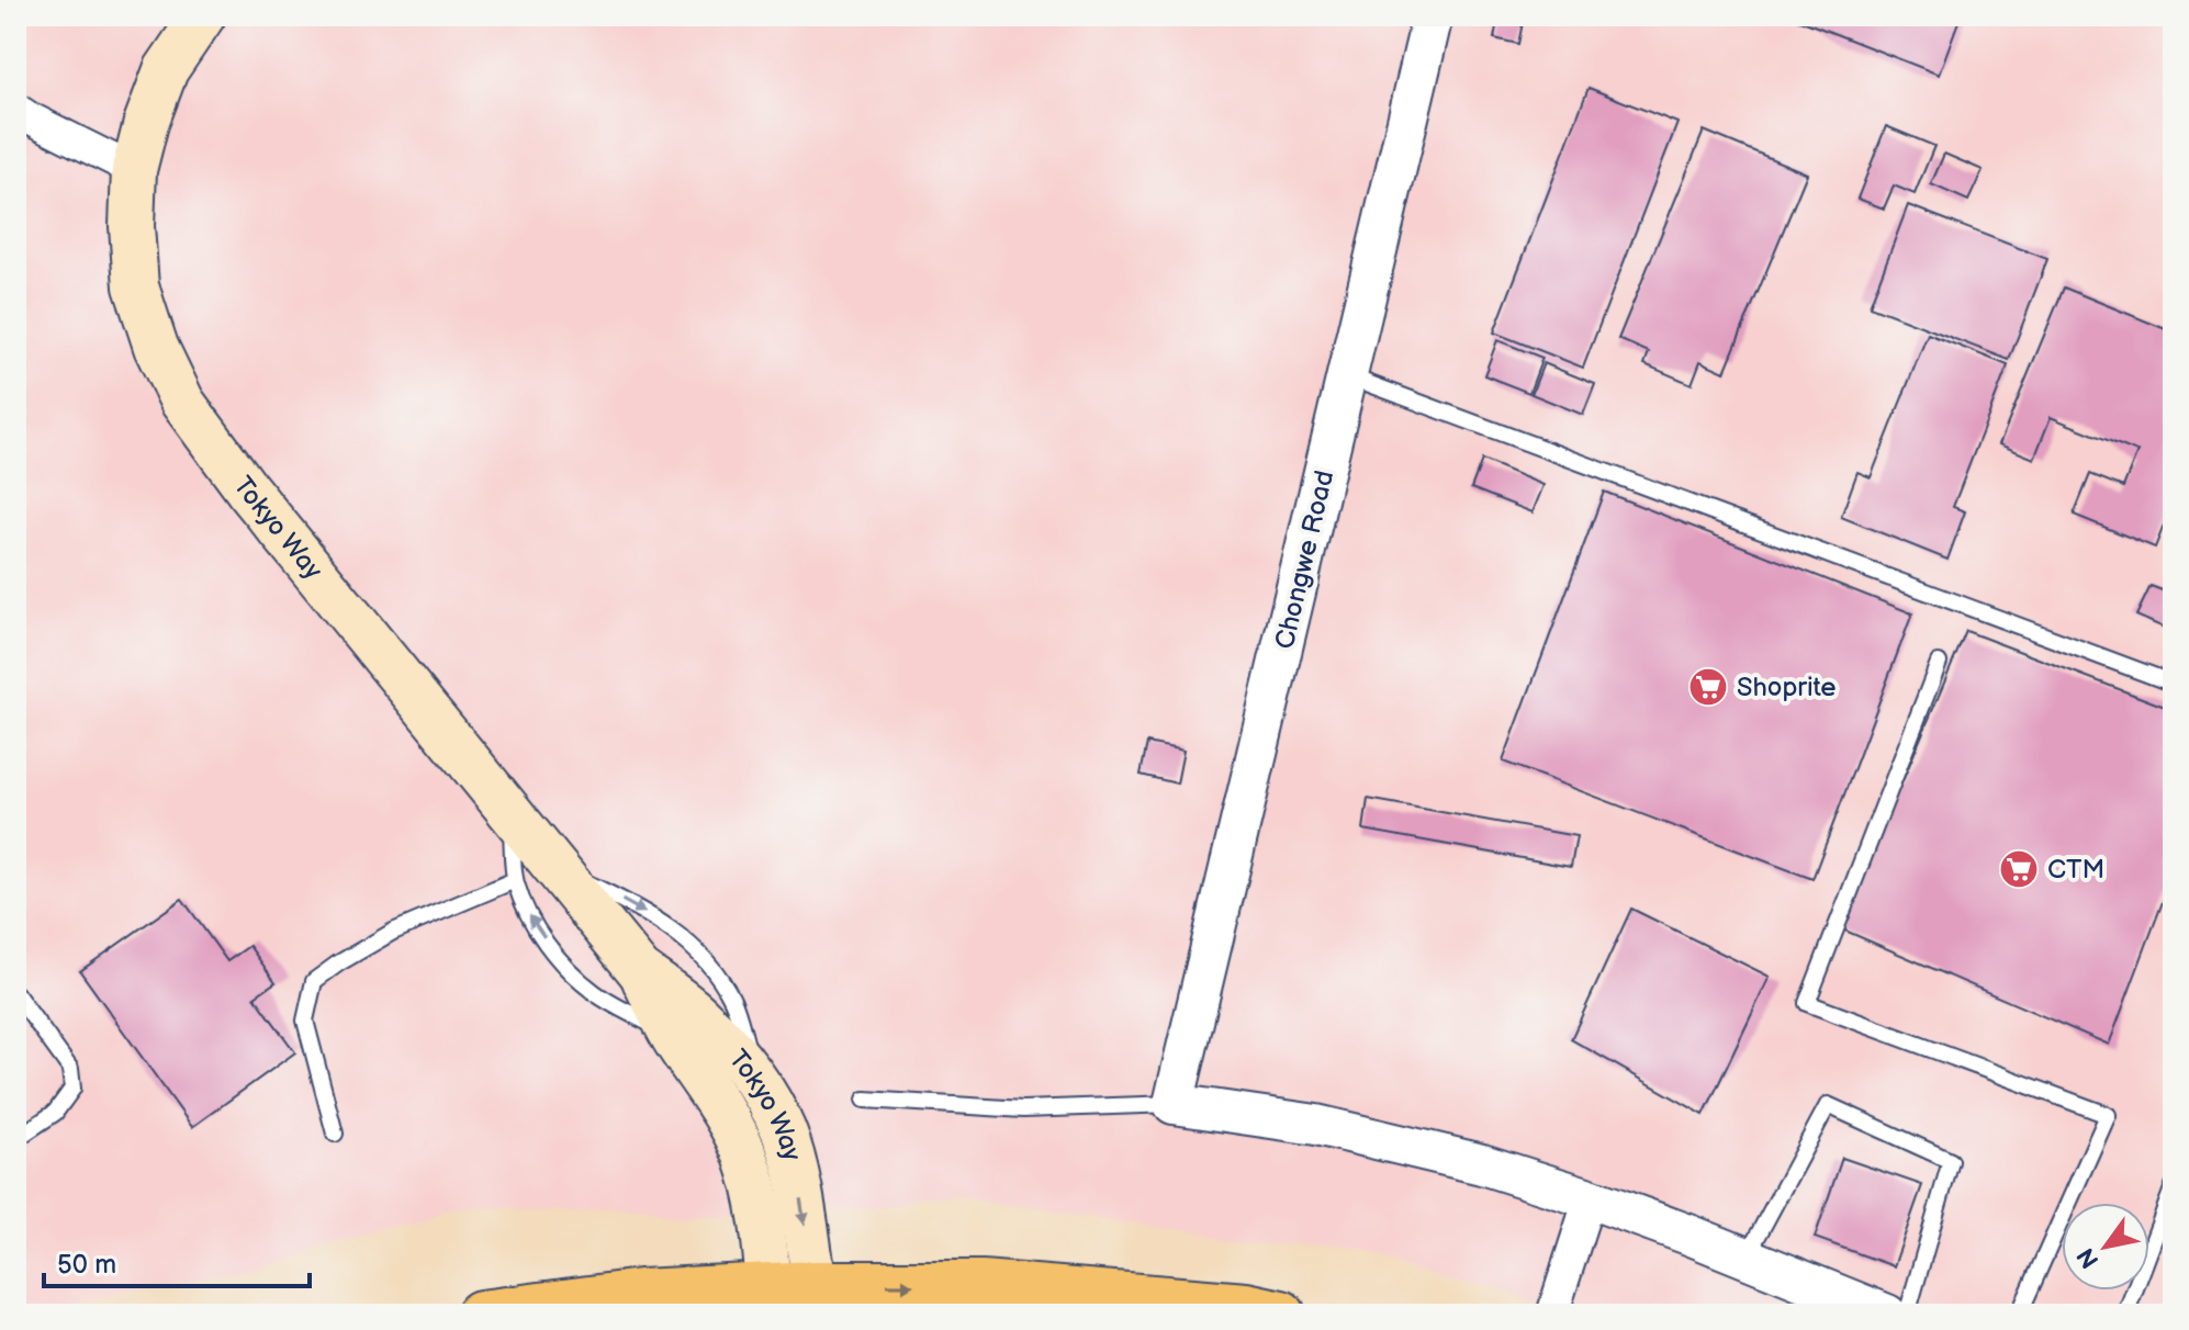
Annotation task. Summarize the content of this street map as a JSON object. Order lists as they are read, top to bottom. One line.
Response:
{"streets":{"main road":["Tokyo Way"],"street":["Chongwe Road"]},"places":{"supermarket":["Shoprite","CTM"]},"scale_bar":"50 m","north":"bottom left"}
